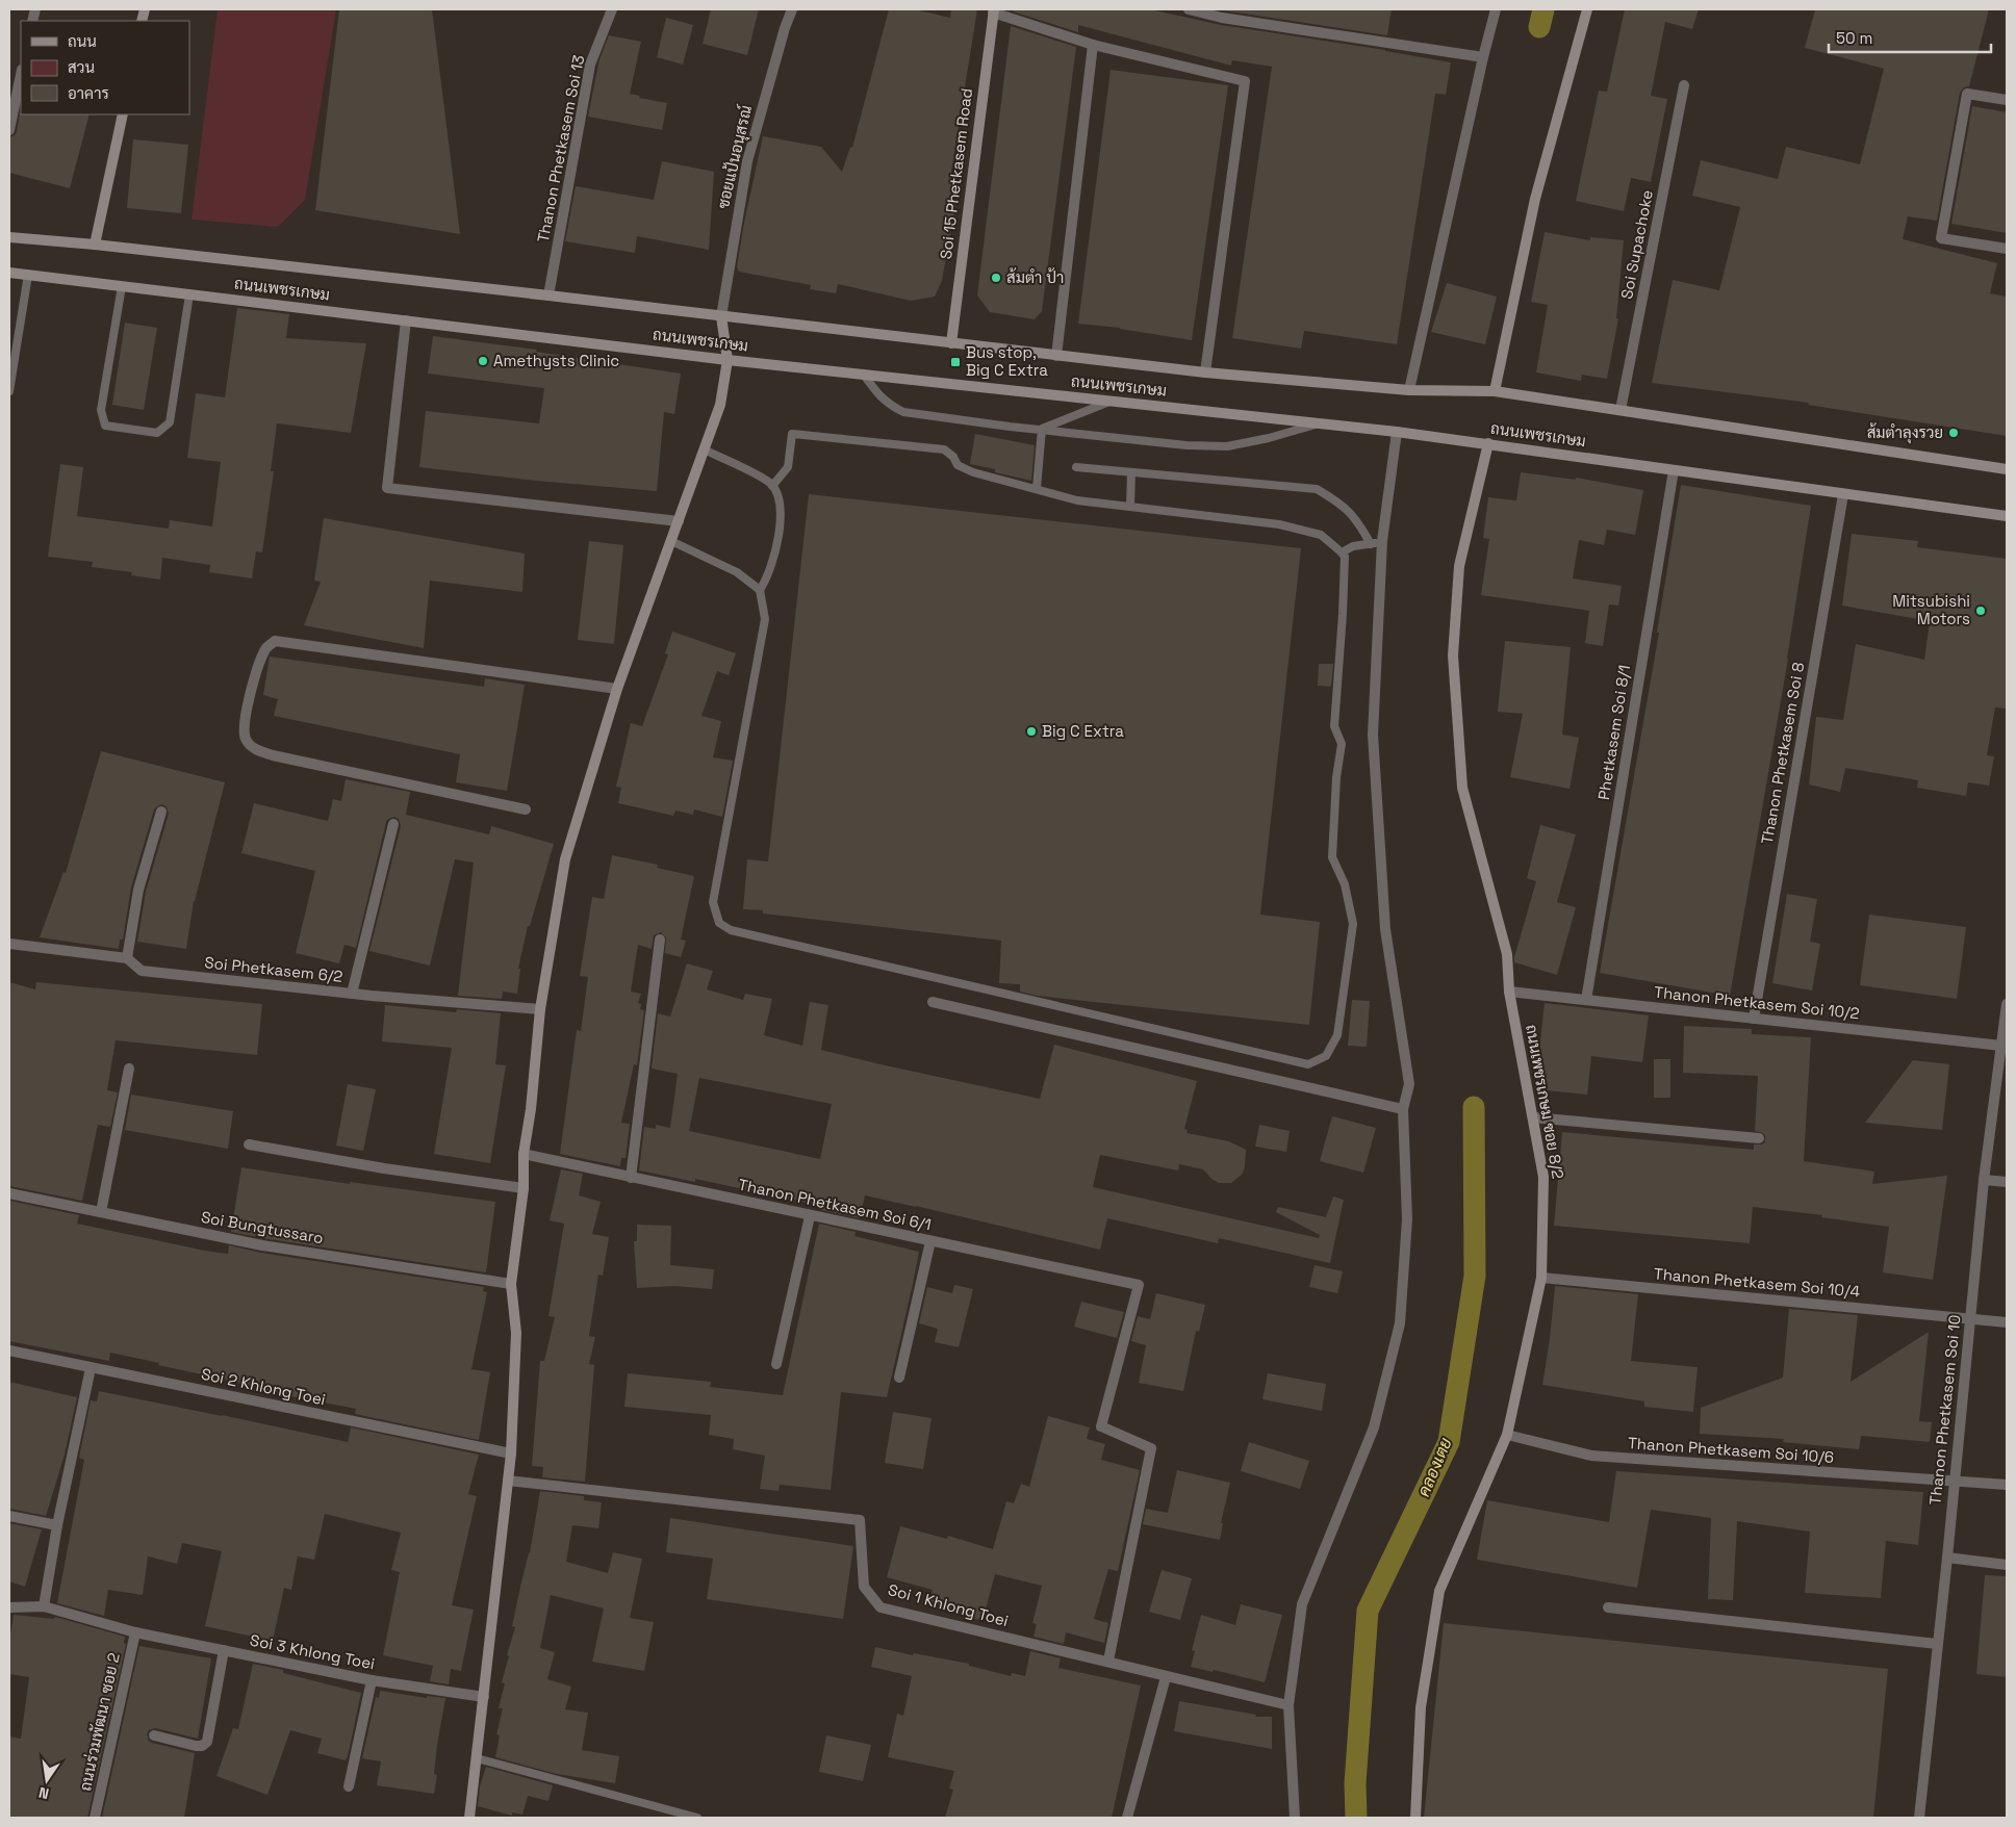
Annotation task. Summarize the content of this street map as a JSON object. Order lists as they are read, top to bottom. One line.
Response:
{"streets":{"main road":["Soi 15 Phetkasem Road","ถนนเพชรเกษม","ถนนเพชรเกษม ซอย 8/2"],"street":["Thanon Phetkasem Soi 13","ซอยแป้นอนุสรณ์","Soi Supachoke","Phetkasem Soi 8/1","Thanon Phetkasem Soi 8","Soi Phetkasem 6/2","Thanon Phetkasem Soi 10/2","Thanon Phetkasem Soi 6/1","Soi Bungtussaro","Thanon Phetkasem Soi 10/4","Soi 2 Khlong Toei","Thanon Phetkasem Soi 10","Thanon Phetkasem Soi 10/6","Soi 1 Khlong Toei","Soi 3 Khlong Toei","ถนนร่วมพัฒนา ซอย 2"]},"crossings":[["Thanon Phetkasem Soi 13","ถนนเพชรเกษม"],["ซอยแป้นอนุสรณ์","ถนนเพชรเกษม"],["Soi 15 Phetkasem Road","ถนนเพชรเกษม"],["Soi Supachoke","ถนนเพชรเกษม"],["ถนนเพชรเกษม","Phetkasem Soi 8/1"],["ถนนเพชรเกษม","Thanon Phetkasem Soi 8"],["ถนนเพชรเกษม","ถนนเพชรเกษม ซอย 8/2"],["Phetkasem Soi 8/1","Thanon Phetkasem Soi 10/2"],["Thanon Phetkasem Soi 8","Thanon Phetkasem Soi 10/2"],["Thanon Phetkasem Soi 10/2","ถนนเพชรเกษม ซอย 8/2"],["Thanon Phetkasem Soi 10/2","Thanon Phetkasem Soi 10"],["ถนนเพชรเกษม ซอย 8/2","Thanon Phetkasem Soi 10/4"],["ถนนเพชรเกษม ซอย 8/2","Thanon Phetkasem Soi 10/6"],["Thanon Phetkasem Soi 6/1","Soi 1 Khlong Toei"],["Thanon Phetkasem Soi 10/4","Thanon Phetkasem Soi 10"],["Thanon Phetkasem Soi 10","Thanon Phetkasem Soi 10/6"],["Soi 3 Khlong Toei","ถนนร่วมพัฒนา ซอย 2"]],"water":["คลองเตย"],"places":{"other":["ส้มตำ ป้า","Amethysts Clinic","ส้มตำลุงรวย","Mitsubishi Motors","Big C Extra"],"transit":["Bus stop, Big C Extra"]},"legend":["ถนน","สวน","อาคาร"],"scale_bar":"50 m","north":"bottom"}
